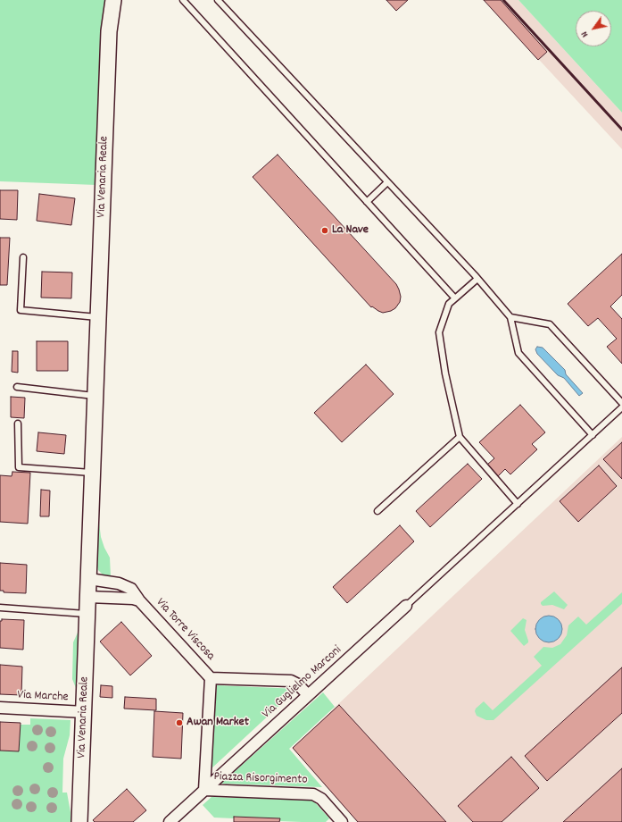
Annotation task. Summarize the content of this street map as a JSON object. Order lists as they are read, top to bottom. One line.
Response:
{"streets":{"street":["Via Venaria Reale","Via Torre Viscosa","Via Guglielmo Marconi","Via Marche","Piazza Risorgimento"]},"crossings":[["Via Venaria Reale","Via Torre Viscosa"],["Via Venaria Reale","Via Marche"],["Via Torre Viscosa","Piazza Risorgimento"],["Via Guglielmo Marconi","Piazza Risorgimento"]],"places":["La Nave","Awan Market"],"north":"bottom left"}
